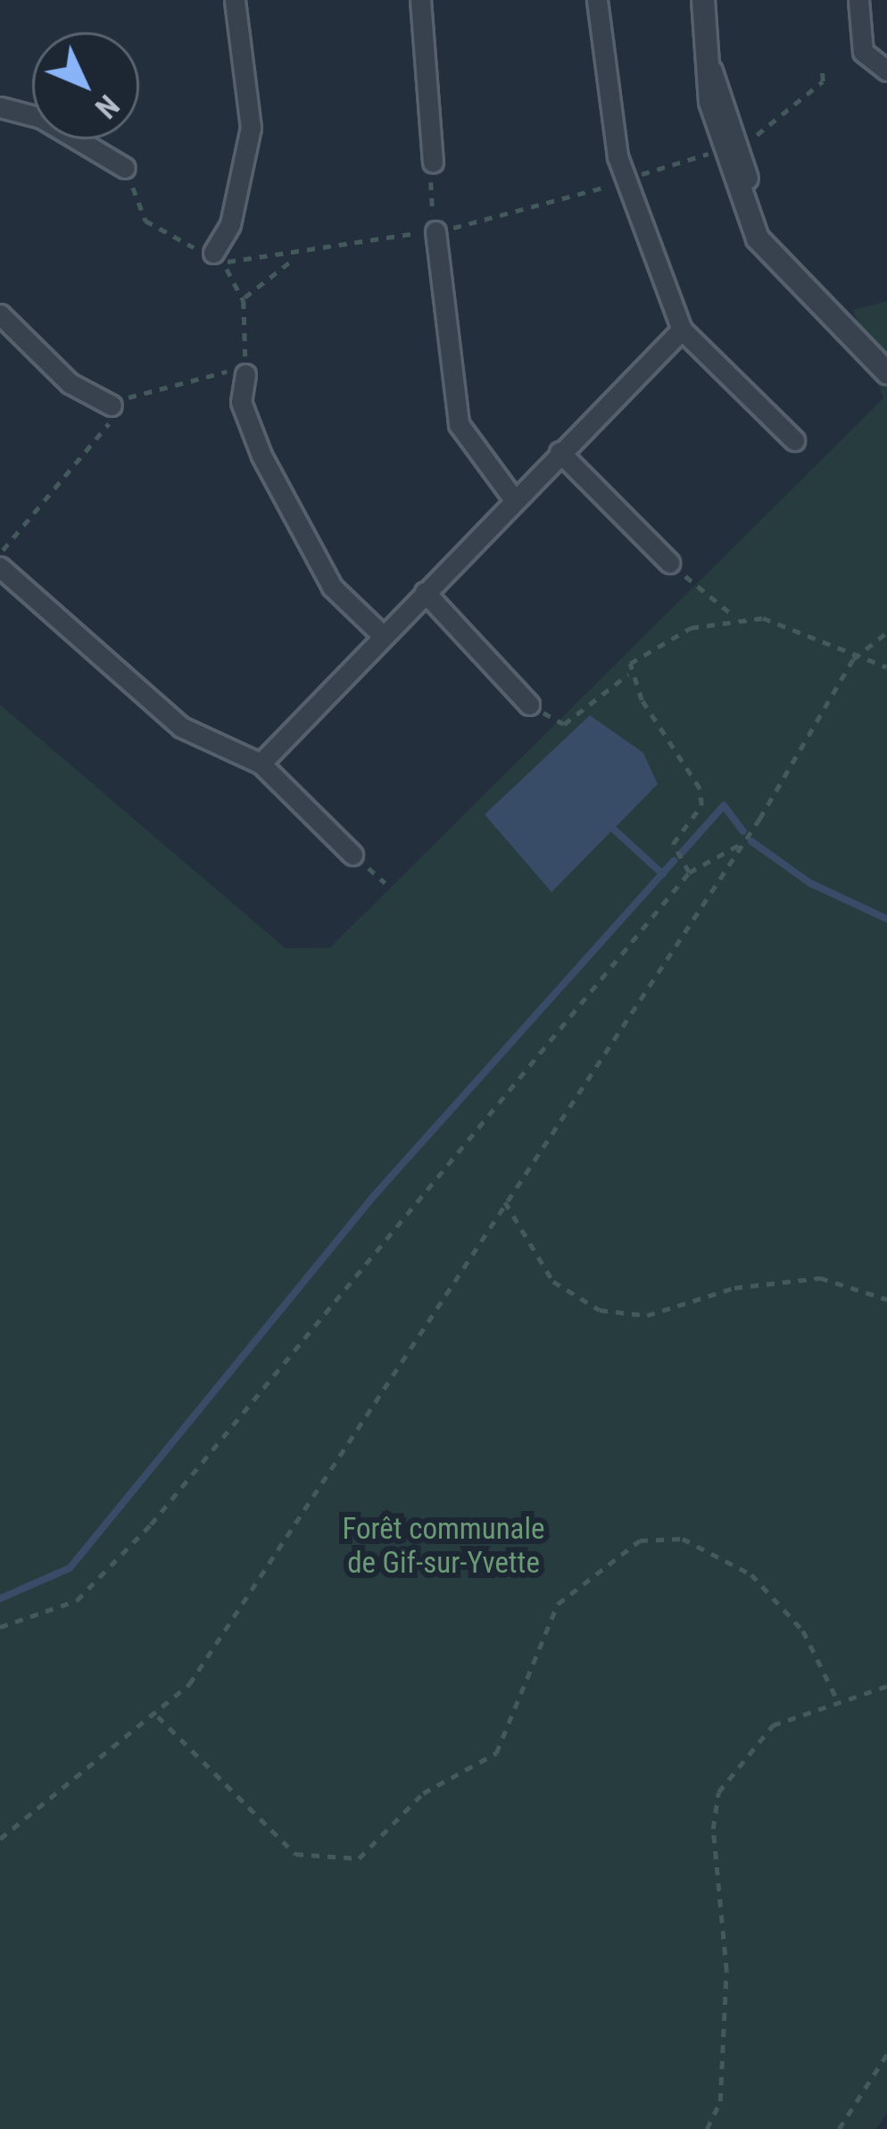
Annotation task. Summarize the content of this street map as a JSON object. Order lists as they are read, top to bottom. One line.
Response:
{"parks":["Forêt communale de Gif-sur-Yvette"],"north":"bottom right"}
